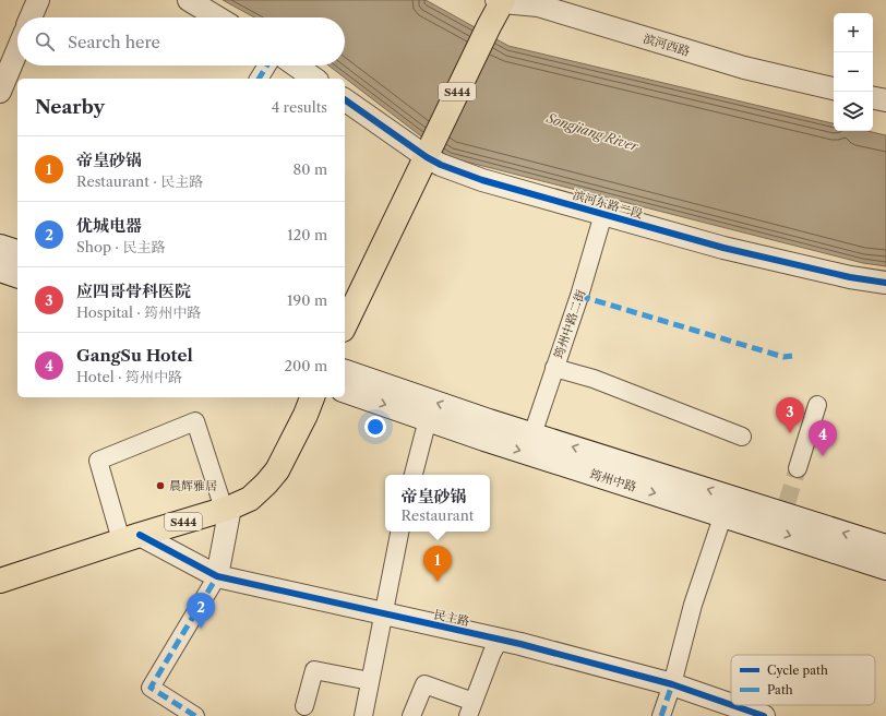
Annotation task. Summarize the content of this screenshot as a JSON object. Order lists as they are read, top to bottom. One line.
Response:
{"streets":{"main road":["S444","筠州中路"],"street":["滨河西路","滨河东路二段","筠州中路二街","民主路"]},"crossings":[["滨河西路","S444"],["S444","滨河东路二段"],["S444","民主路"],["滨河东路二段","筠州中路二街"],["筠州中路二街","筠州中路"]],"water":["Songjiang River"],"places":["晨辉雅居"],"legend":["Cycle path","Path"],"page":{"map_buttons":["+","−"],"search":"Search here","heading":["Nearby","4 results"],"list":[{"mark":"1","name":"帝皇砂锅","note":"Restaurant · 民主路","value":"80 m"},{"mark":"2","name":"优城电器","note":"Shop · 民主路","value":"120 m"},{"mark":"3","name":"应四哥骨科医院","note":"Hospital · 筠州中路","value":"190 m"},{"mark":"4","name":"GangSu Hotel","note":"Hotel · 筠州中路","value":"200 m"}],"pins":["3","4","1","2"],"popup":["帝皇砂锅","Restaurant"]}}
